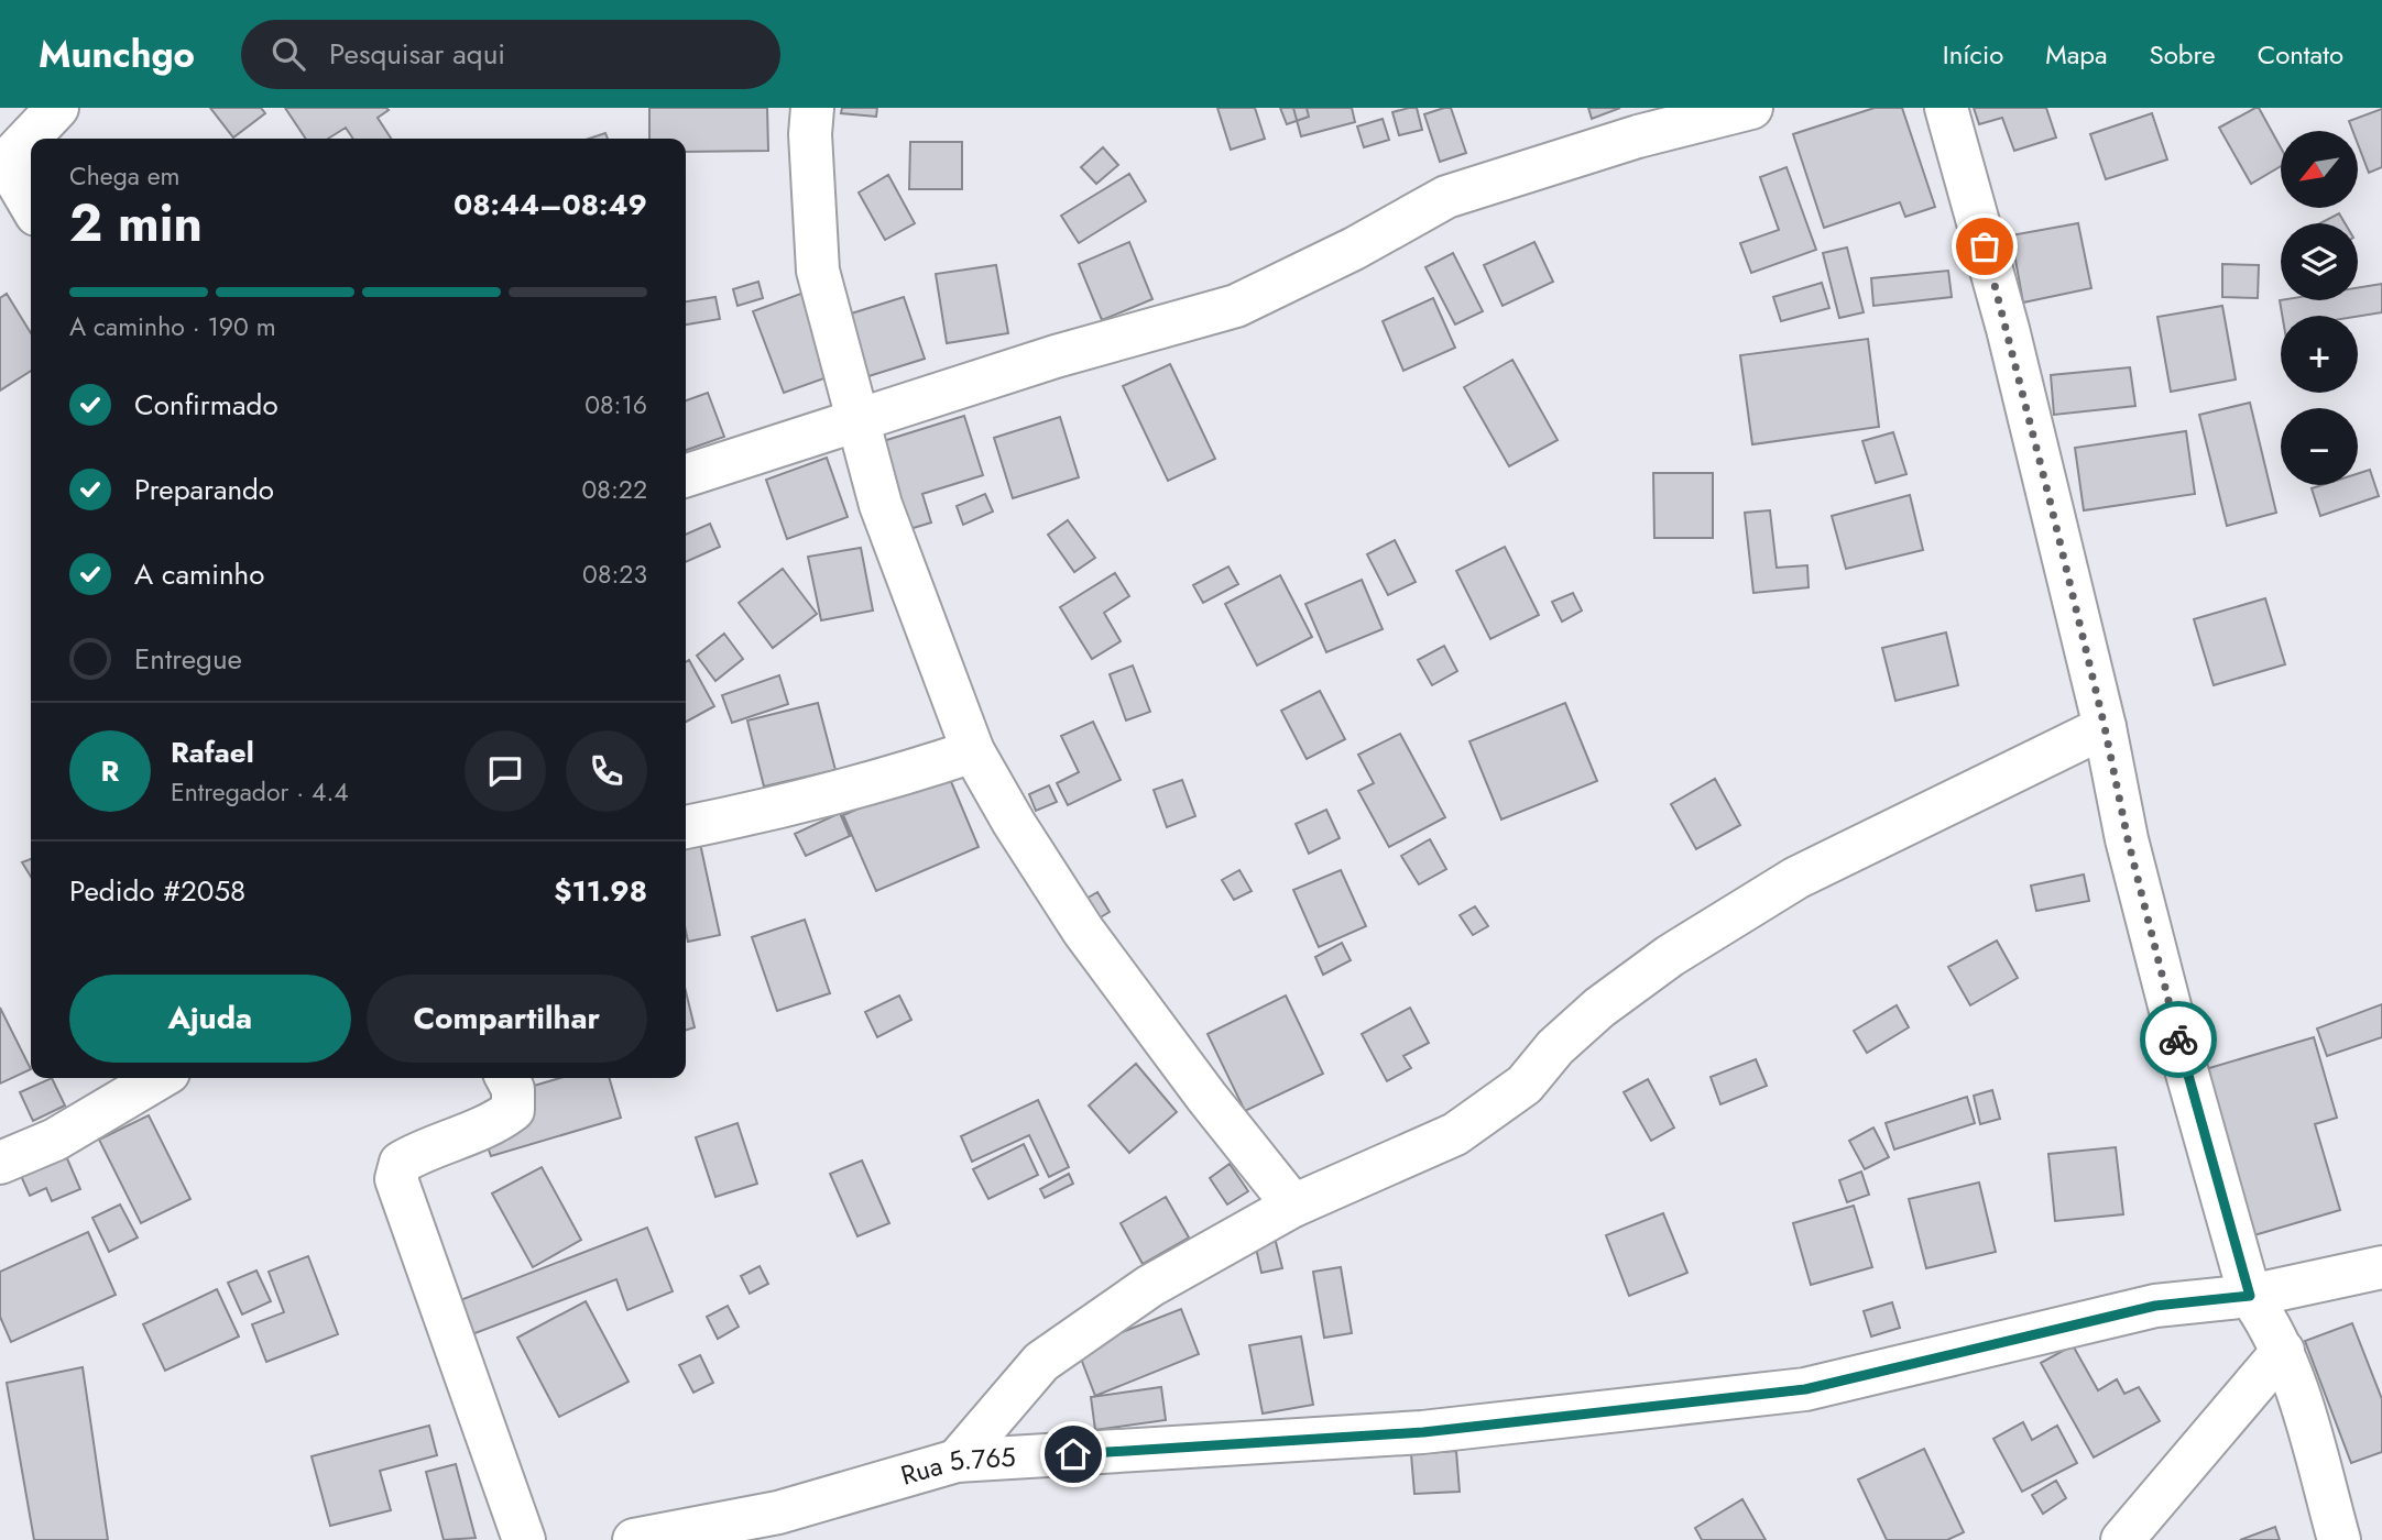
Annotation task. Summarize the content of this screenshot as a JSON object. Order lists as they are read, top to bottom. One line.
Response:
{"streets":{"street":["Rua 5.765"]},"north":"bottom left","page":{"header":"Munchgo","search":"Pesquisar aqui","nav":["Início","Mapa","Sobre","Contato"],"map_buttons":["+","−"],"heading":["2 min","Chega em","08:44–08:49"],"panel":["Rafael","Entregador · 4.4","Pedido #2058","$11.98"],"bar":"A caminho · 190 m","list":[["Confirmado","08:16"],["Preparando","08:22"],["A caminho","08:23"],"Entregue"],"round":"R","buttons":["Ajuda","Compartilhar"]}}
